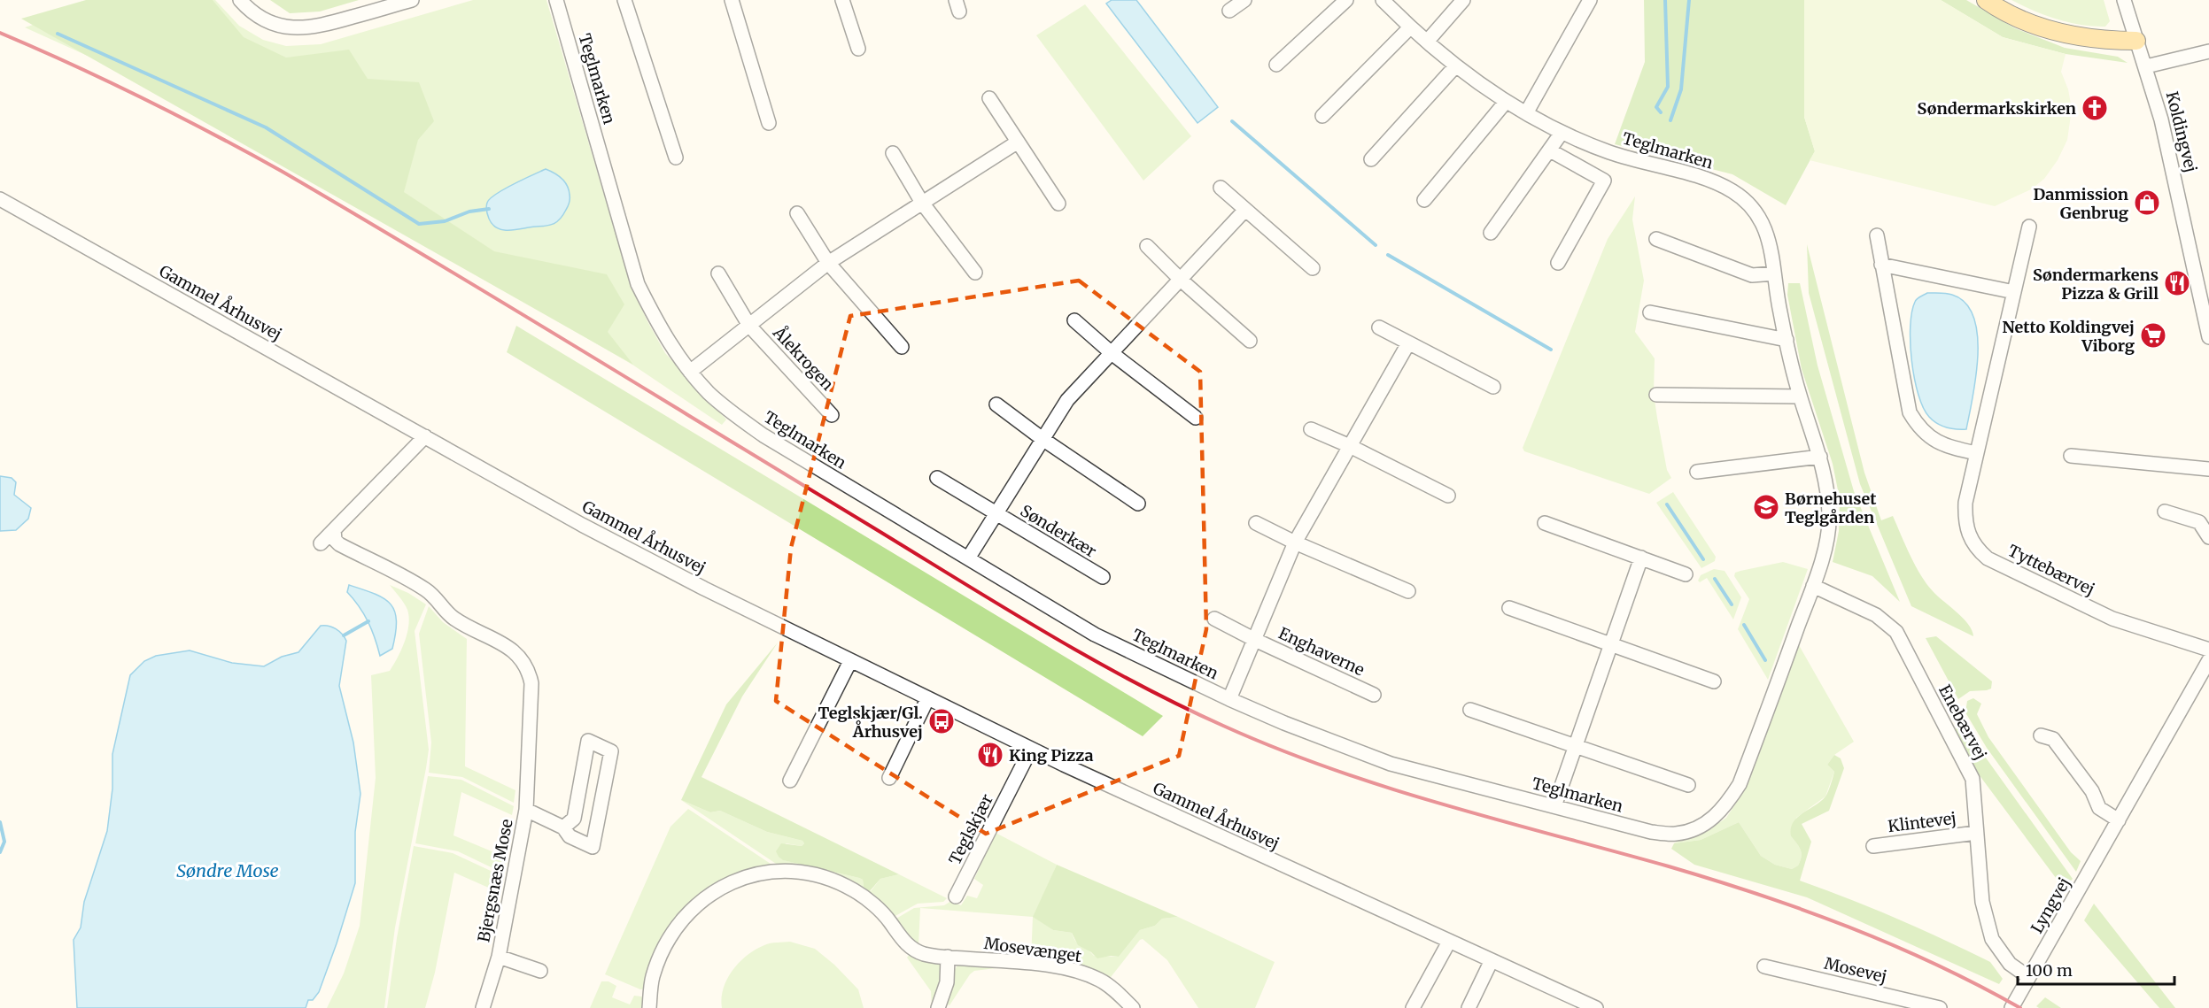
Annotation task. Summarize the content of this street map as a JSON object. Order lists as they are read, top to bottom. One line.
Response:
{"streets":{"street":["Teglmarken","Koldingvej","Gammel Århusvej","Ålekrogen","Sønderkær","Tyttebærvej","Enghaverne","Enebærvej","Klintevej","Teglskjær","Bjergsnæs Mose","Lyngvej","Mosevænget","Mosevej"]},"crossings":[["Teglmarken","Ålekrogen"],["Teglmarken","Sønderkær"],["Teglmarken","Enghaverne"],["Teglmarken","Enebærvej"],["Gammel Århusvej","Teglskjær"],["Enebærvej","Klintevej"],["Enebærvej","Lyngvej"]],"water":["Søndre Mose"],"places":{"church":["Søndermarkskirken"],"shop":["Danmission Genbrug"],"restaurant":["Søndermarkens Pizza & Grill","King Pizza"],"supermarket":["Netto Koldingvej Viborg"],"school or university":["Børnehuset Teglgården"],"bus stop":["Teglskjær/Gl. Århusvej"]},"scale_bar":"100 m"}
